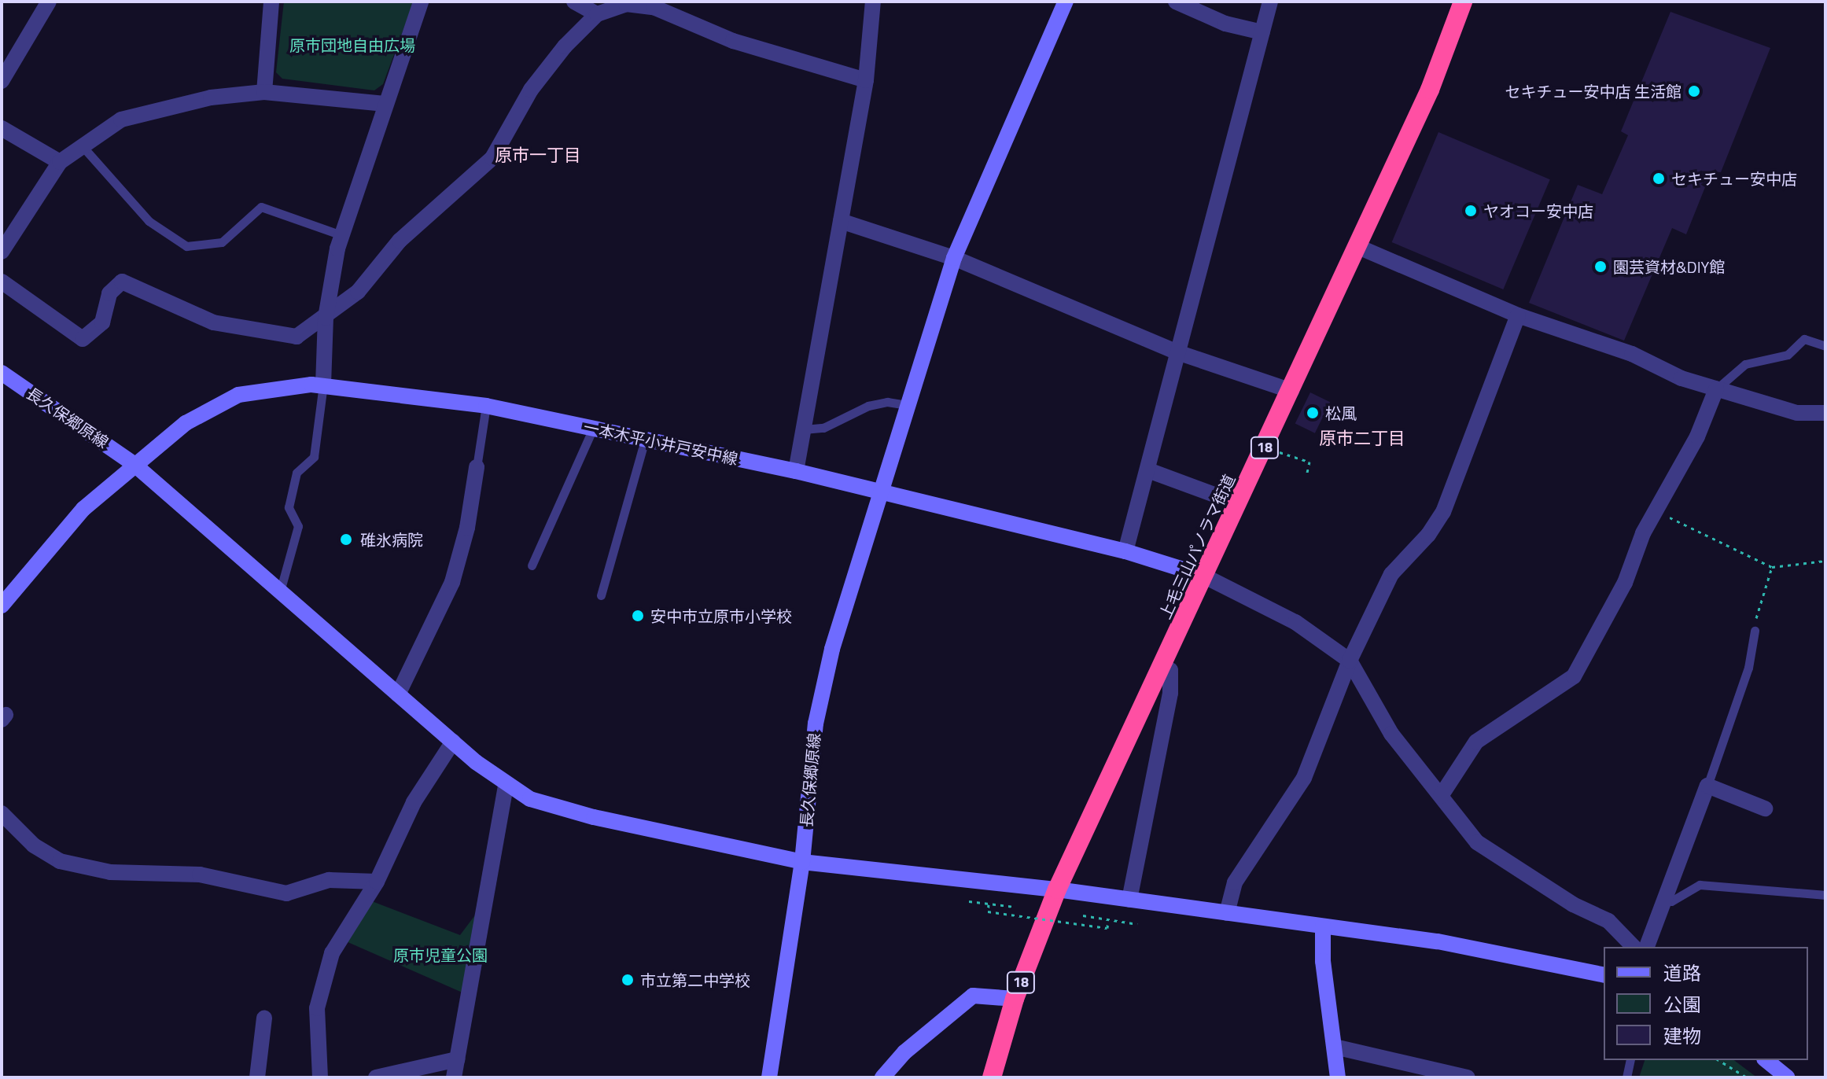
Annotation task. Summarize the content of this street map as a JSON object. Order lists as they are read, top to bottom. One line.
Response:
{"streets":{"highway":["18","上毛三山パノラマ街道"],"street":["長久保郷原線","一本木平小井戸安中線"]},"crossings":[["長久保郷原線","一本木平小井戸安中線"],["長久保郷原線","上毛三山パノラマ街道"],["一本木平小井戸安中線","上毛三山パノラマ街道"]],"districts":["原市一丁目","原市二丁目"],"parks":["原市団地自由広場","原市児童公園"],"places":["セキチュー安中店 生活館","セキチュー安中店","ヤオコー安中店","園芸資材&DIY館","松風","碓氷病院","安中市立原市小学校","市立第二中学校"],"legend":["道路","公園","建物"]}
